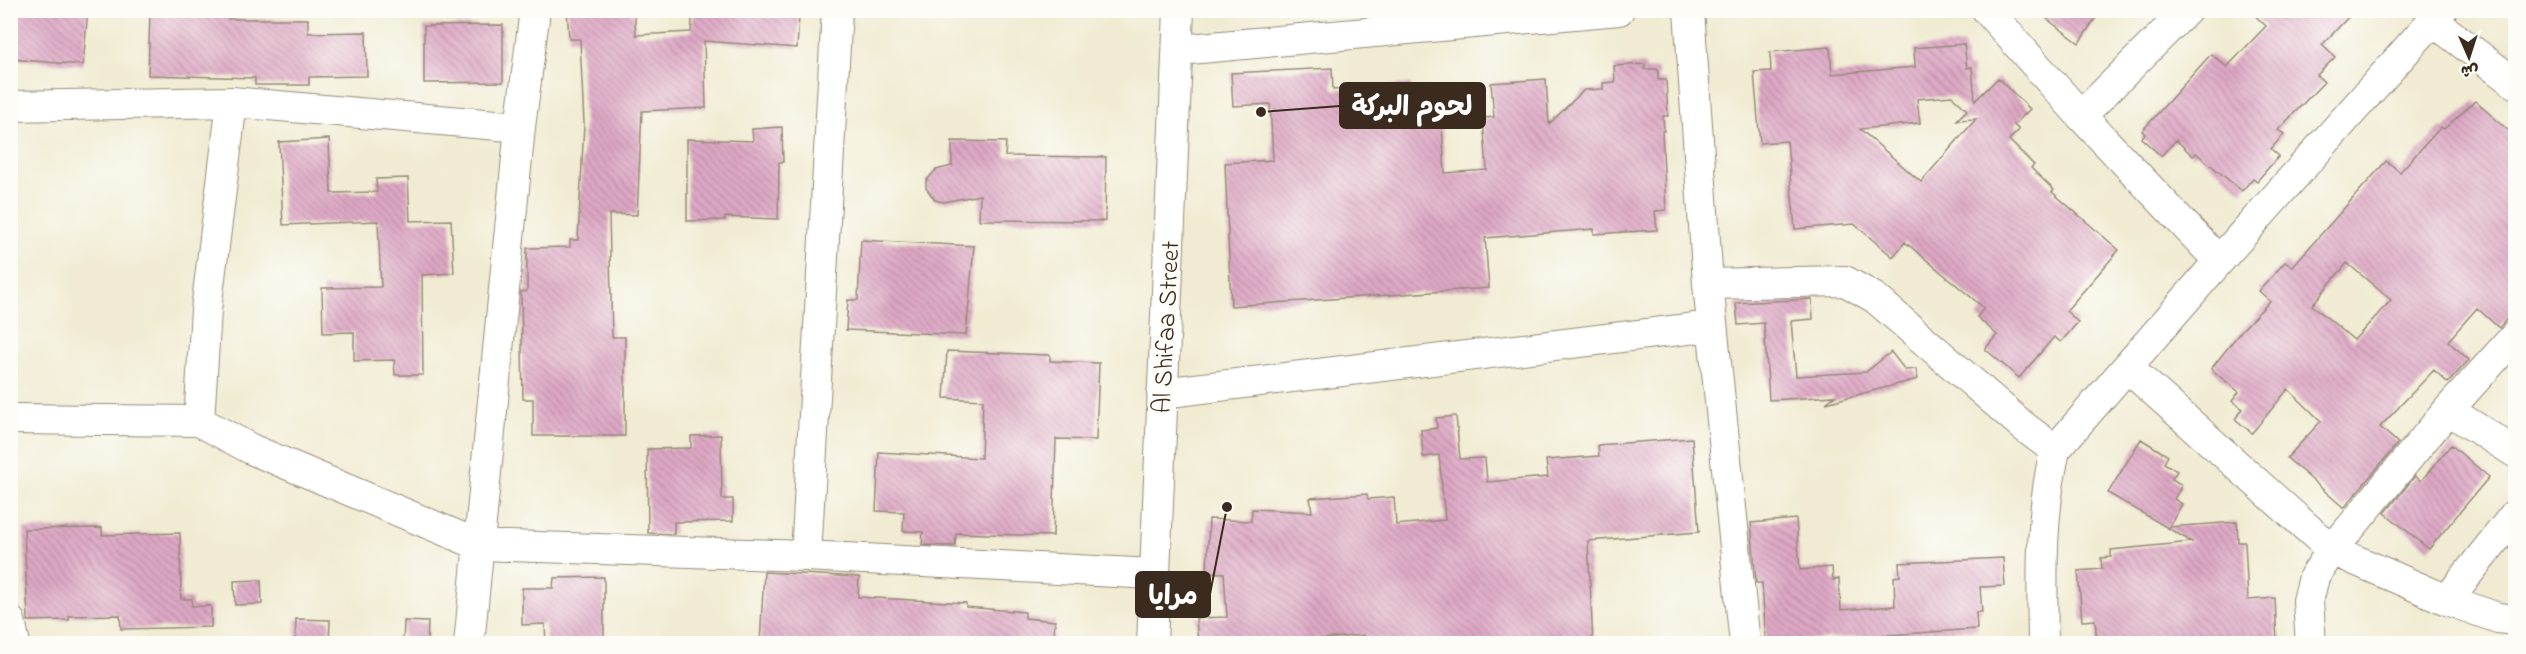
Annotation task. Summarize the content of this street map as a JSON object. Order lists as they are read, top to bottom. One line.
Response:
{"streets":{"street":["Al Shifaa Street"]},"places":["لحوم البركة","مرايا"],"north":"bottom"}
